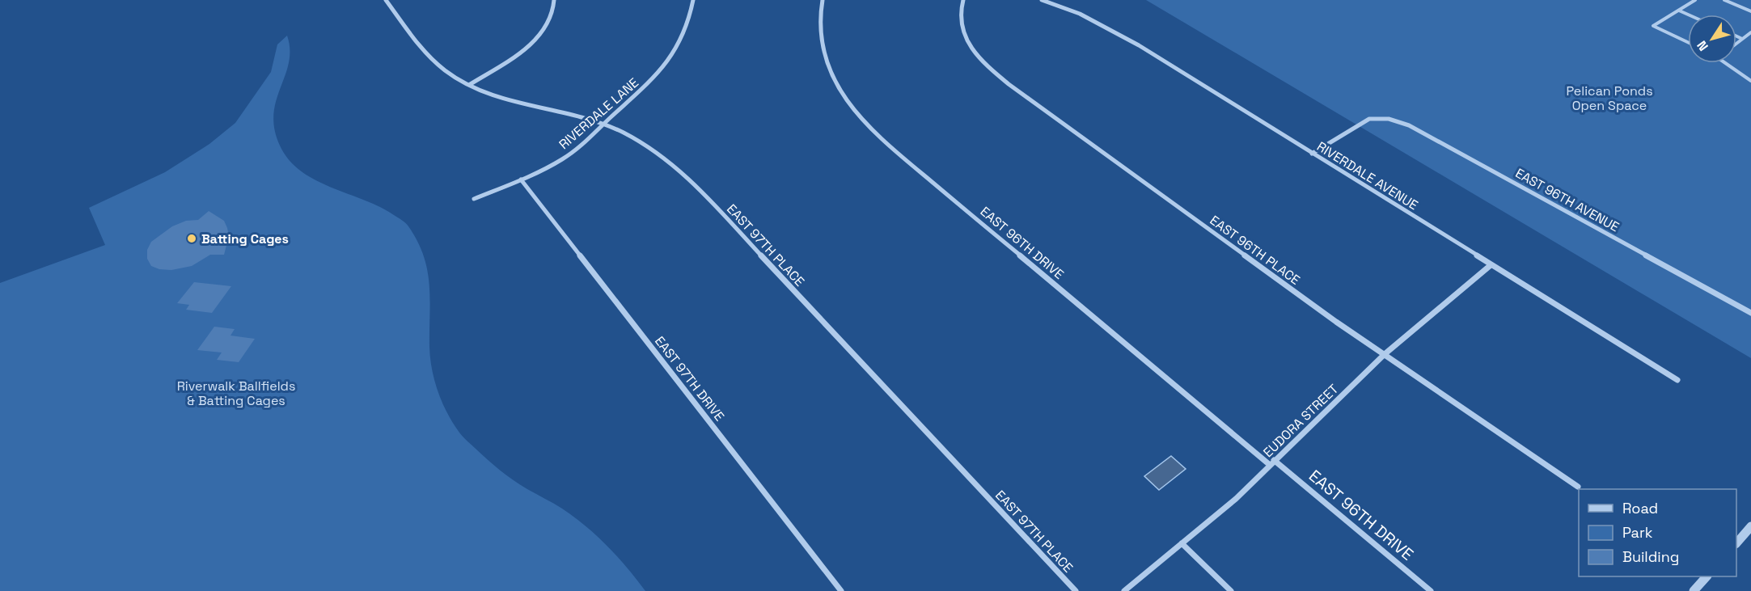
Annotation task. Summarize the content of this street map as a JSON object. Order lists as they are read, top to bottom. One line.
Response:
{"streets":{"street":["RIVERDALE LANE","RIVERDALE AVENUE","EAST 96TH AVENUE","EAST 96TH DRIVE","EAST 97TH PLACE","EAST 96TH PLACE","EAST 97TH DRIVE","EUDORA STREET"]},"crossings":[["RIVERDALE LANE","EAST 97TH PLACE"],["RIVERDALE LANE","EAST 97TH DRIVE"],["RIVERDALE AVENUE","EAST 96TH AVENUE"],["RIVERDALE AVENUE","EUDORA STREET"],["EAST 96TH DRIVE","EUDORA STREET"],["EAST 96TH PLACE","EUDORA STREET"]],"parks":["Pelican Ponds Open Space","Riverwalk Ballfields & Batting Cages"],"places":["Batting Cages"],"legend":["Road","Park","Building"],"north":"bottom left"}
